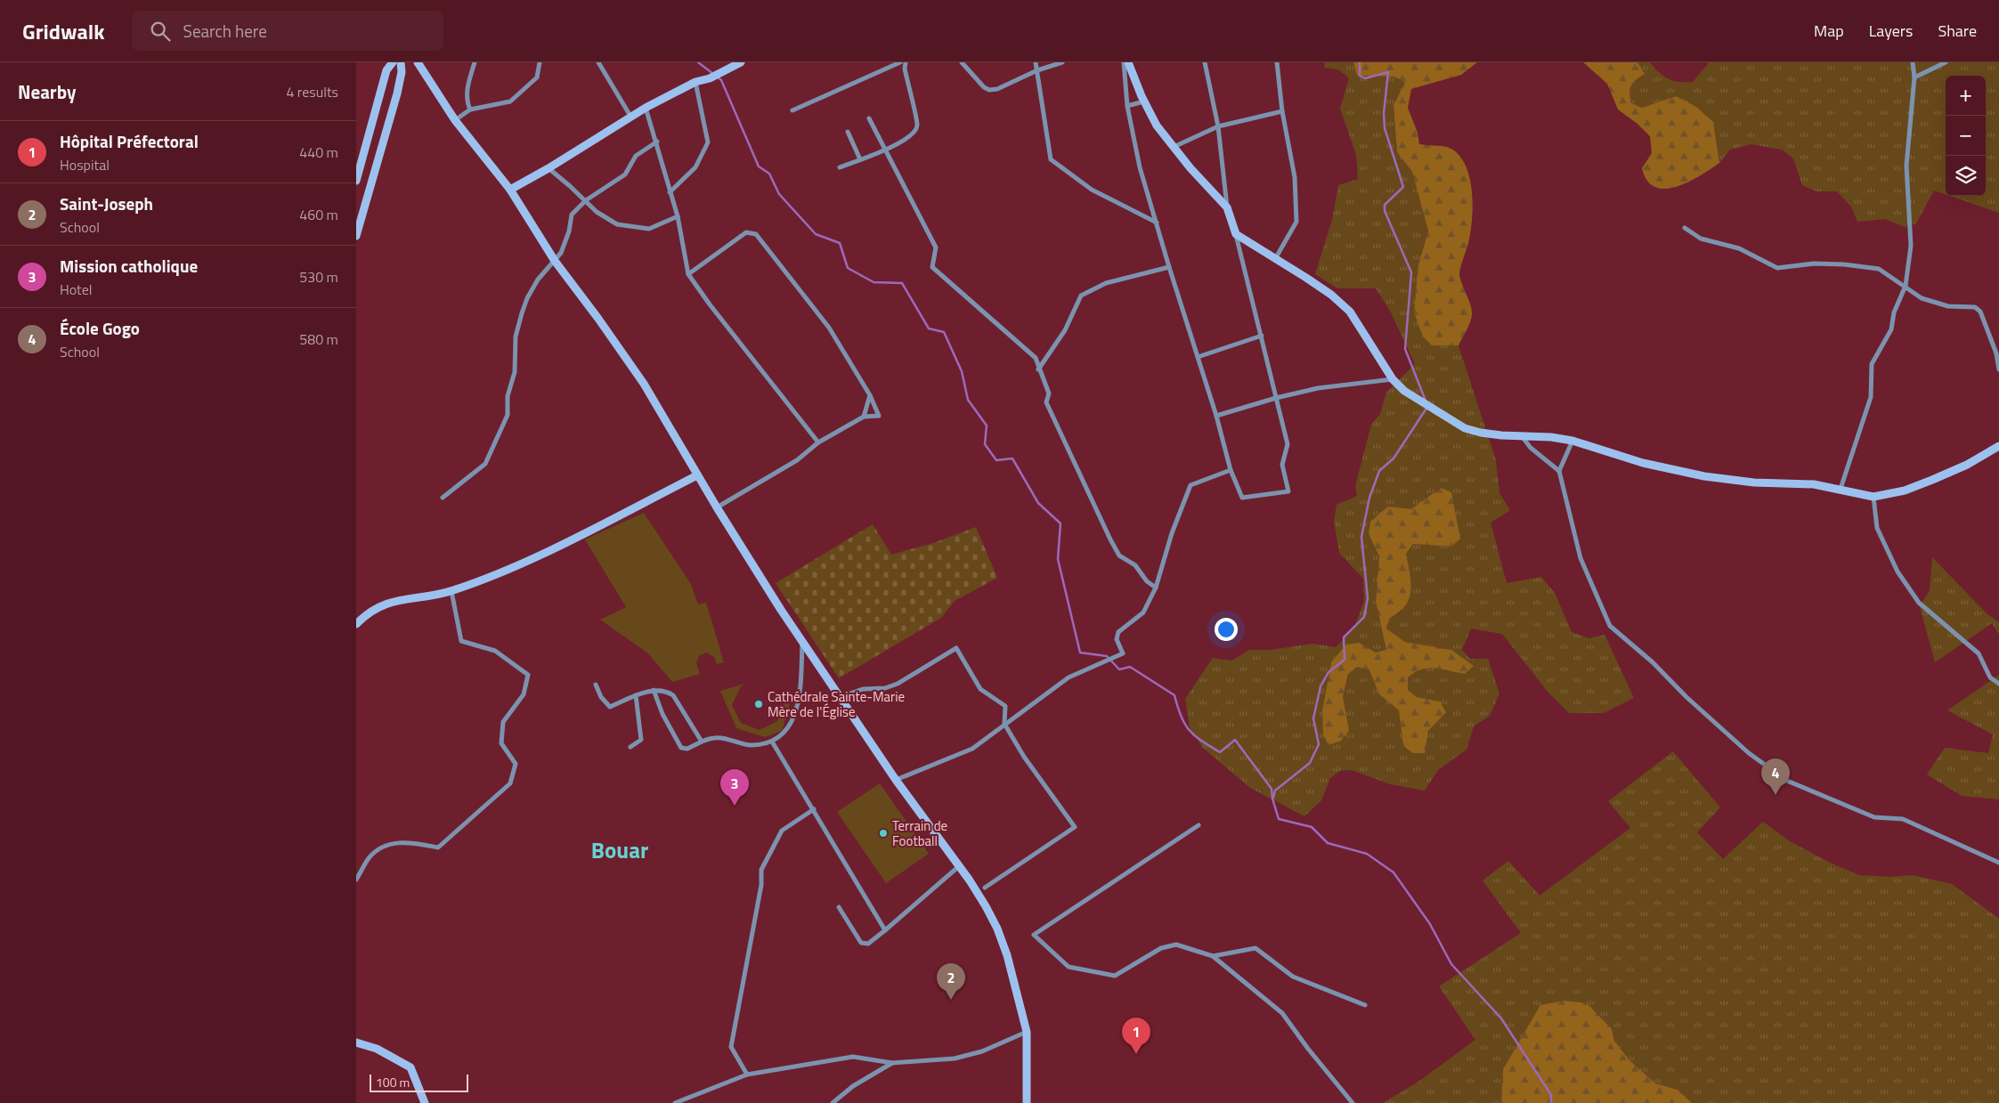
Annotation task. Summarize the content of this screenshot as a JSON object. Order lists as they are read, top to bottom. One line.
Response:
{"districts":["Bouar"],"places":["Cathédrale Sainte-Marie Mère de l'Église","Terrain de Football"],"scale_bar":"100 m","page":{"header":"Gridwalk","search":"Search here","nav":["Map","Layers","Share"],"heading":["Nearby","4 results"],"map_buttons":["+","−"],"list":[{"mark":"1","name":"Hôpital Préfectoral","note":"Hospital","value":"440 m"},{"mark":"2","name":"Saint-Joseph","note":"School","value":"460 m"},{"mark":"3","name":"Mission catholique","note":"Hotel","value":"530 m"},{"mark":"4","name":"École Gogo","note":"School","value":"580 m"}],"pins":["4","3","2","1"],"scale":"100 m"}}
